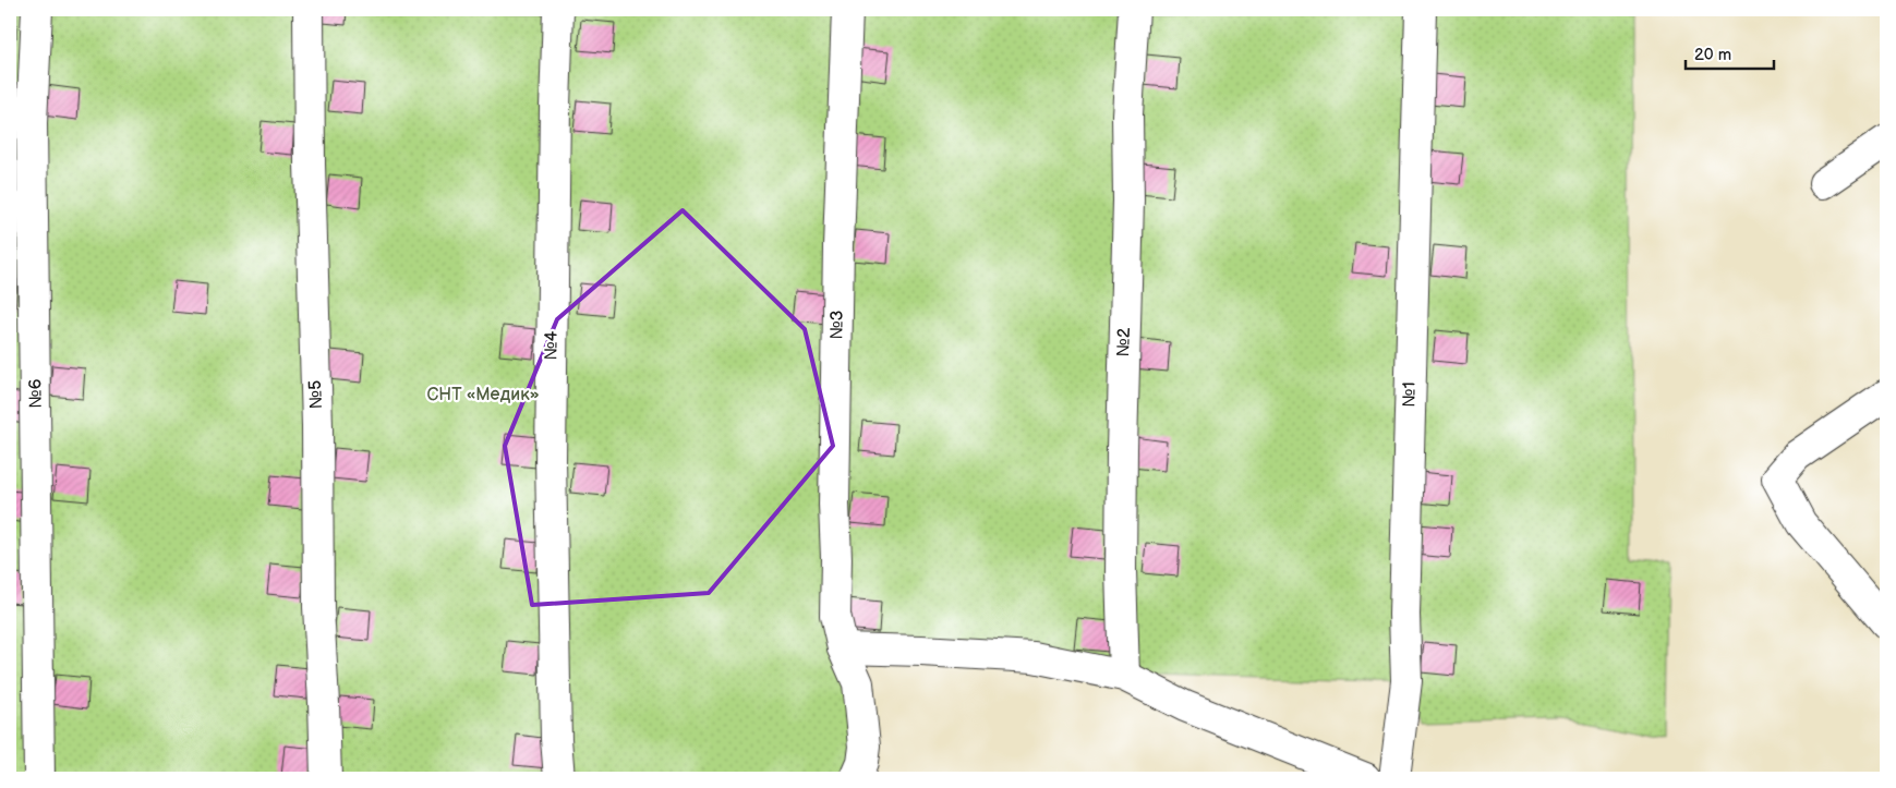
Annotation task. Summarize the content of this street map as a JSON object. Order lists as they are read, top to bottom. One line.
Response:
{"streets":{"street":["№3","№2","№4","№6","№5","№1"]},"parks":["СНТ «Медик»"],"scale_bar":"20 m"}
